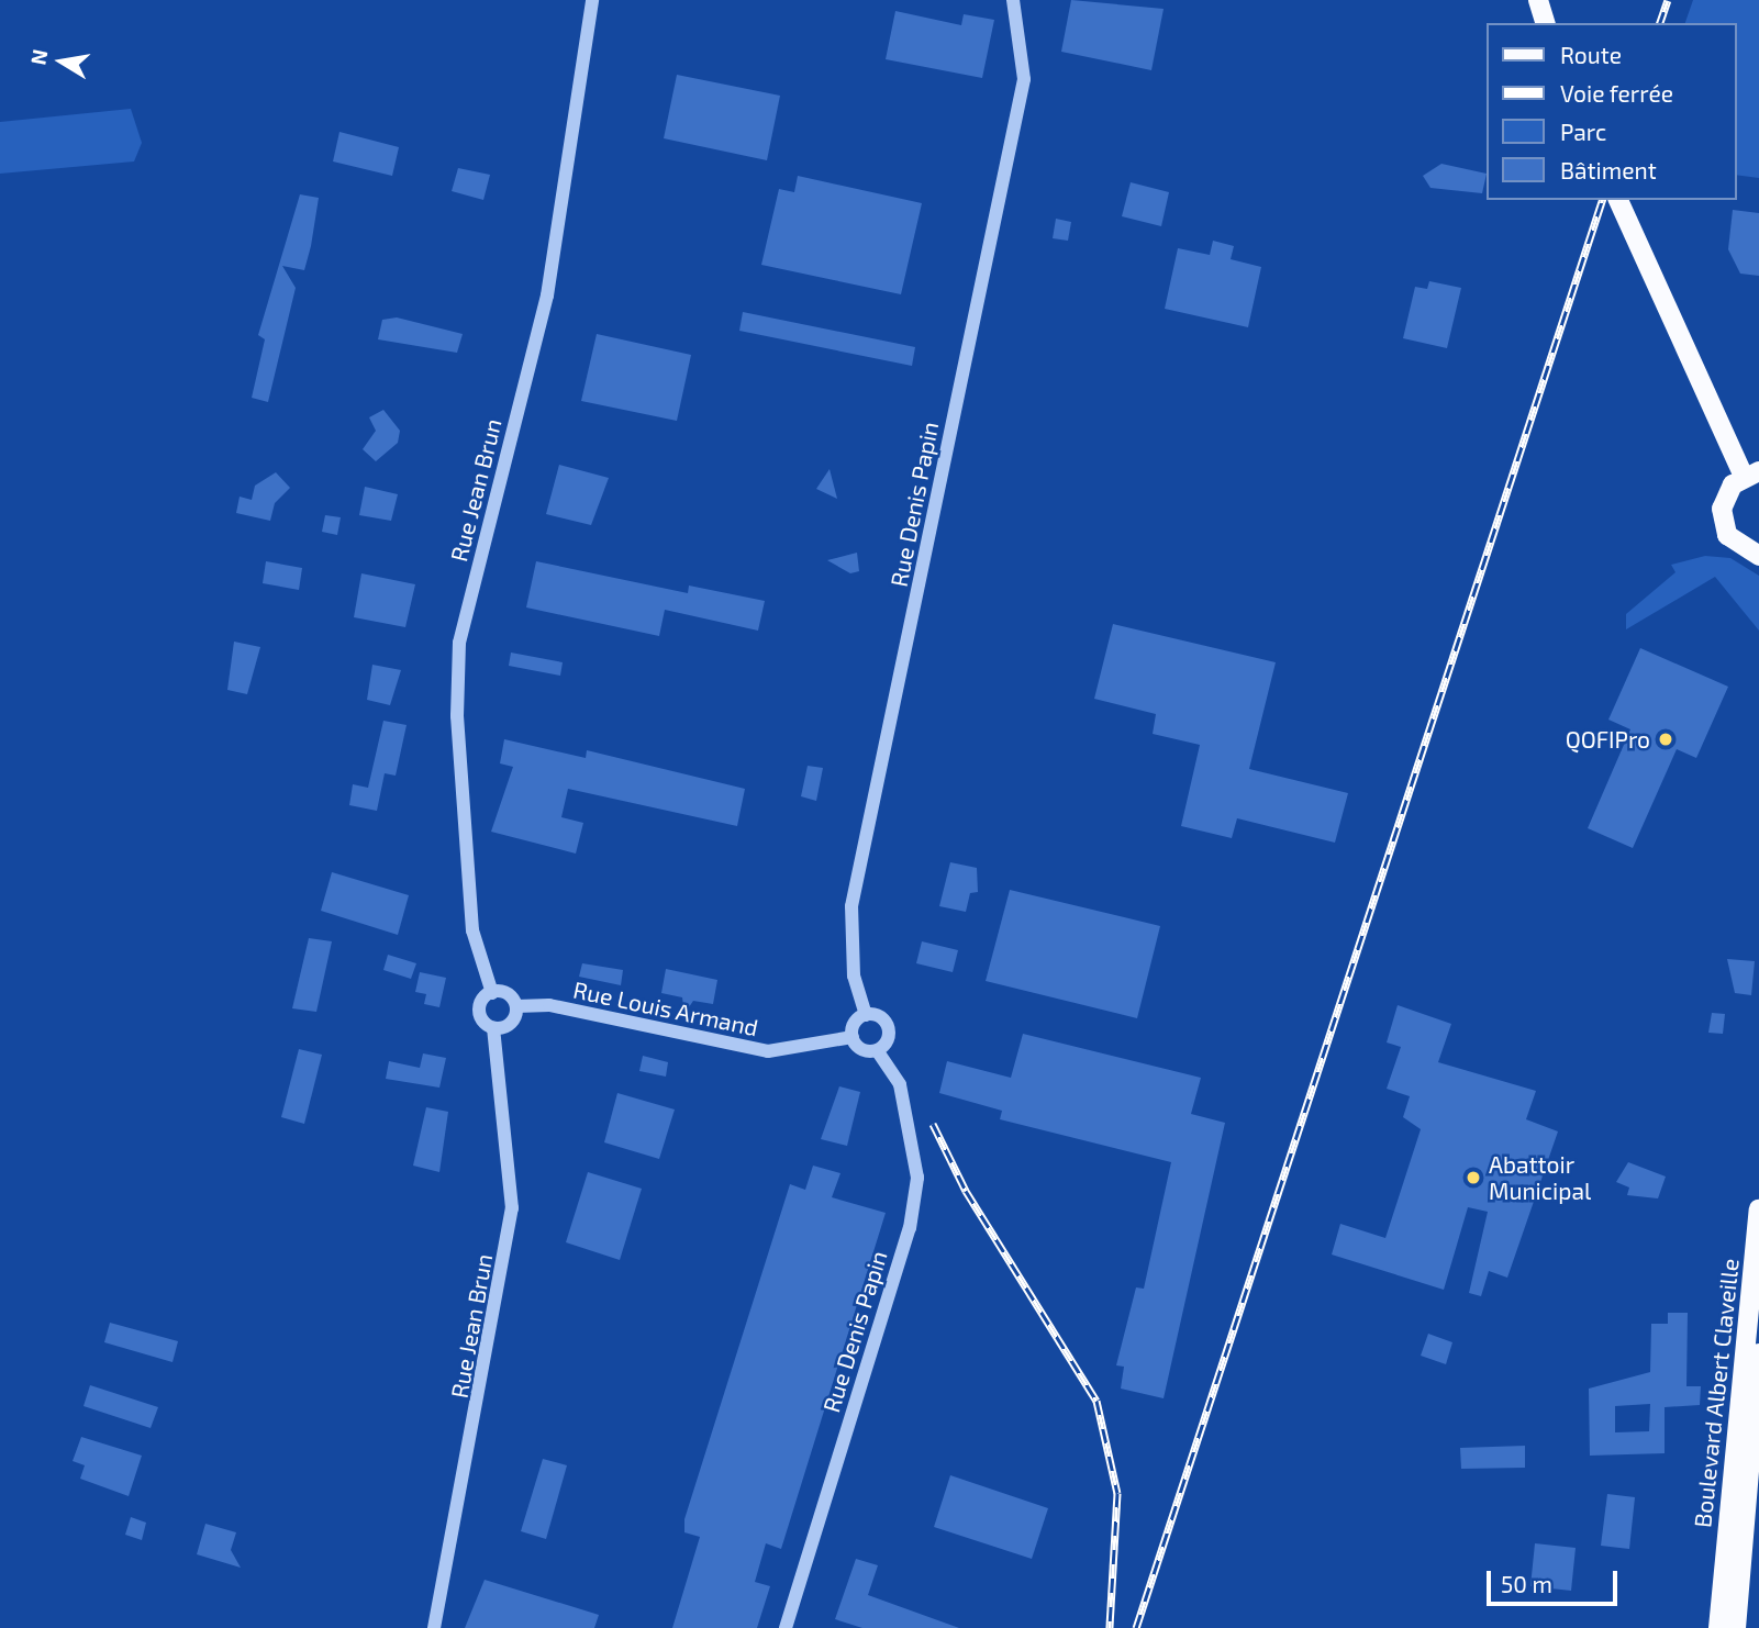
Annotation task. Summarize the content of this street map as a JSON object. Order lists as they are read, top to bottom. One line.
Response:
{"streets":{"main road":["Boulevard Albert Claveille"],"street":["Rue Jean Brun","Rue Denis Papin","Rue Louis Armand"]},"crossings":[["Rue Jean Brun","Rue Louis Armand"],["Rue Denis Papin","Rue Louis Armand"]],"places":["QOFIPro","Abattoir Municipal"],"legend":["Route","Voie ferrée","Parc","Bâtiment"],"scale_bar":"50 m","north":"left"}
